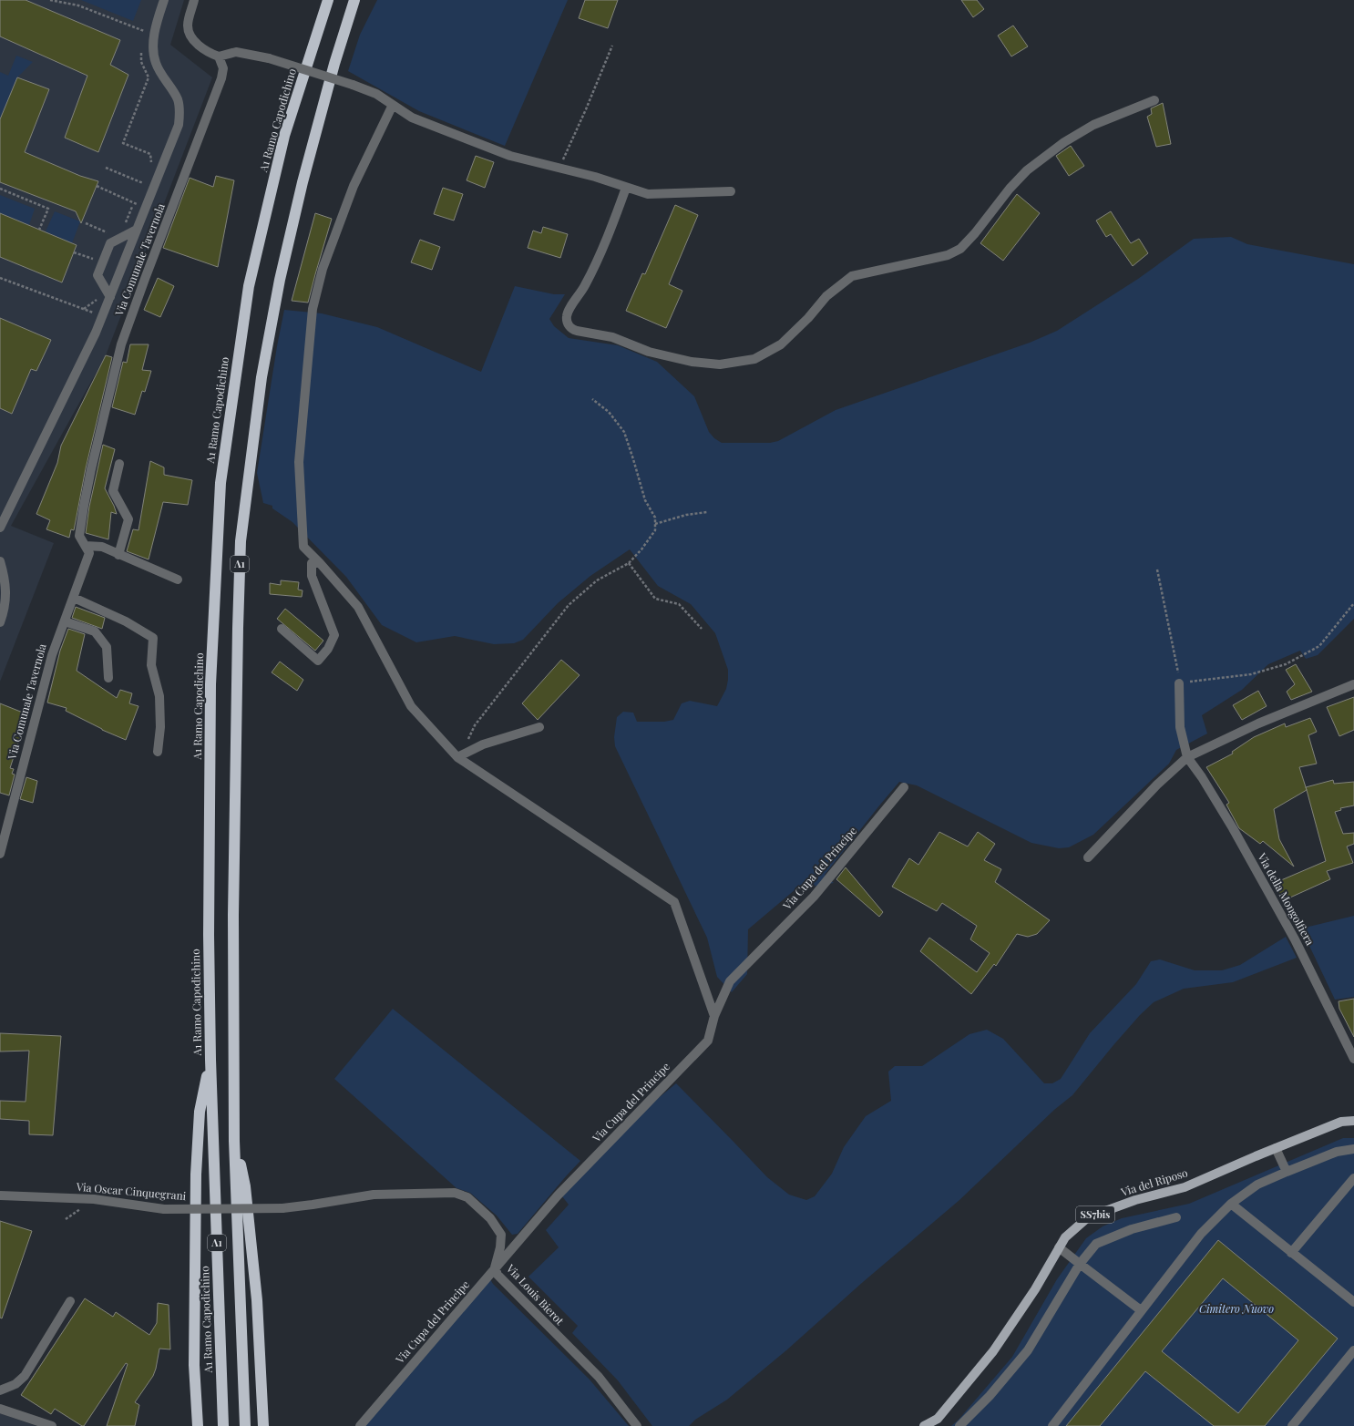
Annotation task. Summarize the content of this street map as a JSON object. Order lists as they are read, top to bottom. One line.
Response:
{"streets":{"highway":["A1 Ramo Capodichino","A1"],"main road":["Via del Riposo","SS7bis"],"street":["Via Comunale Tavernola","Via Cupa del Principe","Via della Mongolfiera","Via Oscar Cinquegrani","Via Louis Bierot"]},"crossings":[["Via Cupa del Principe","Via Louis Bierot"],["Via Oscar Cinquegrani","Via Louis Bierot"]],"parks":["Cimitero Nuovo"]}
